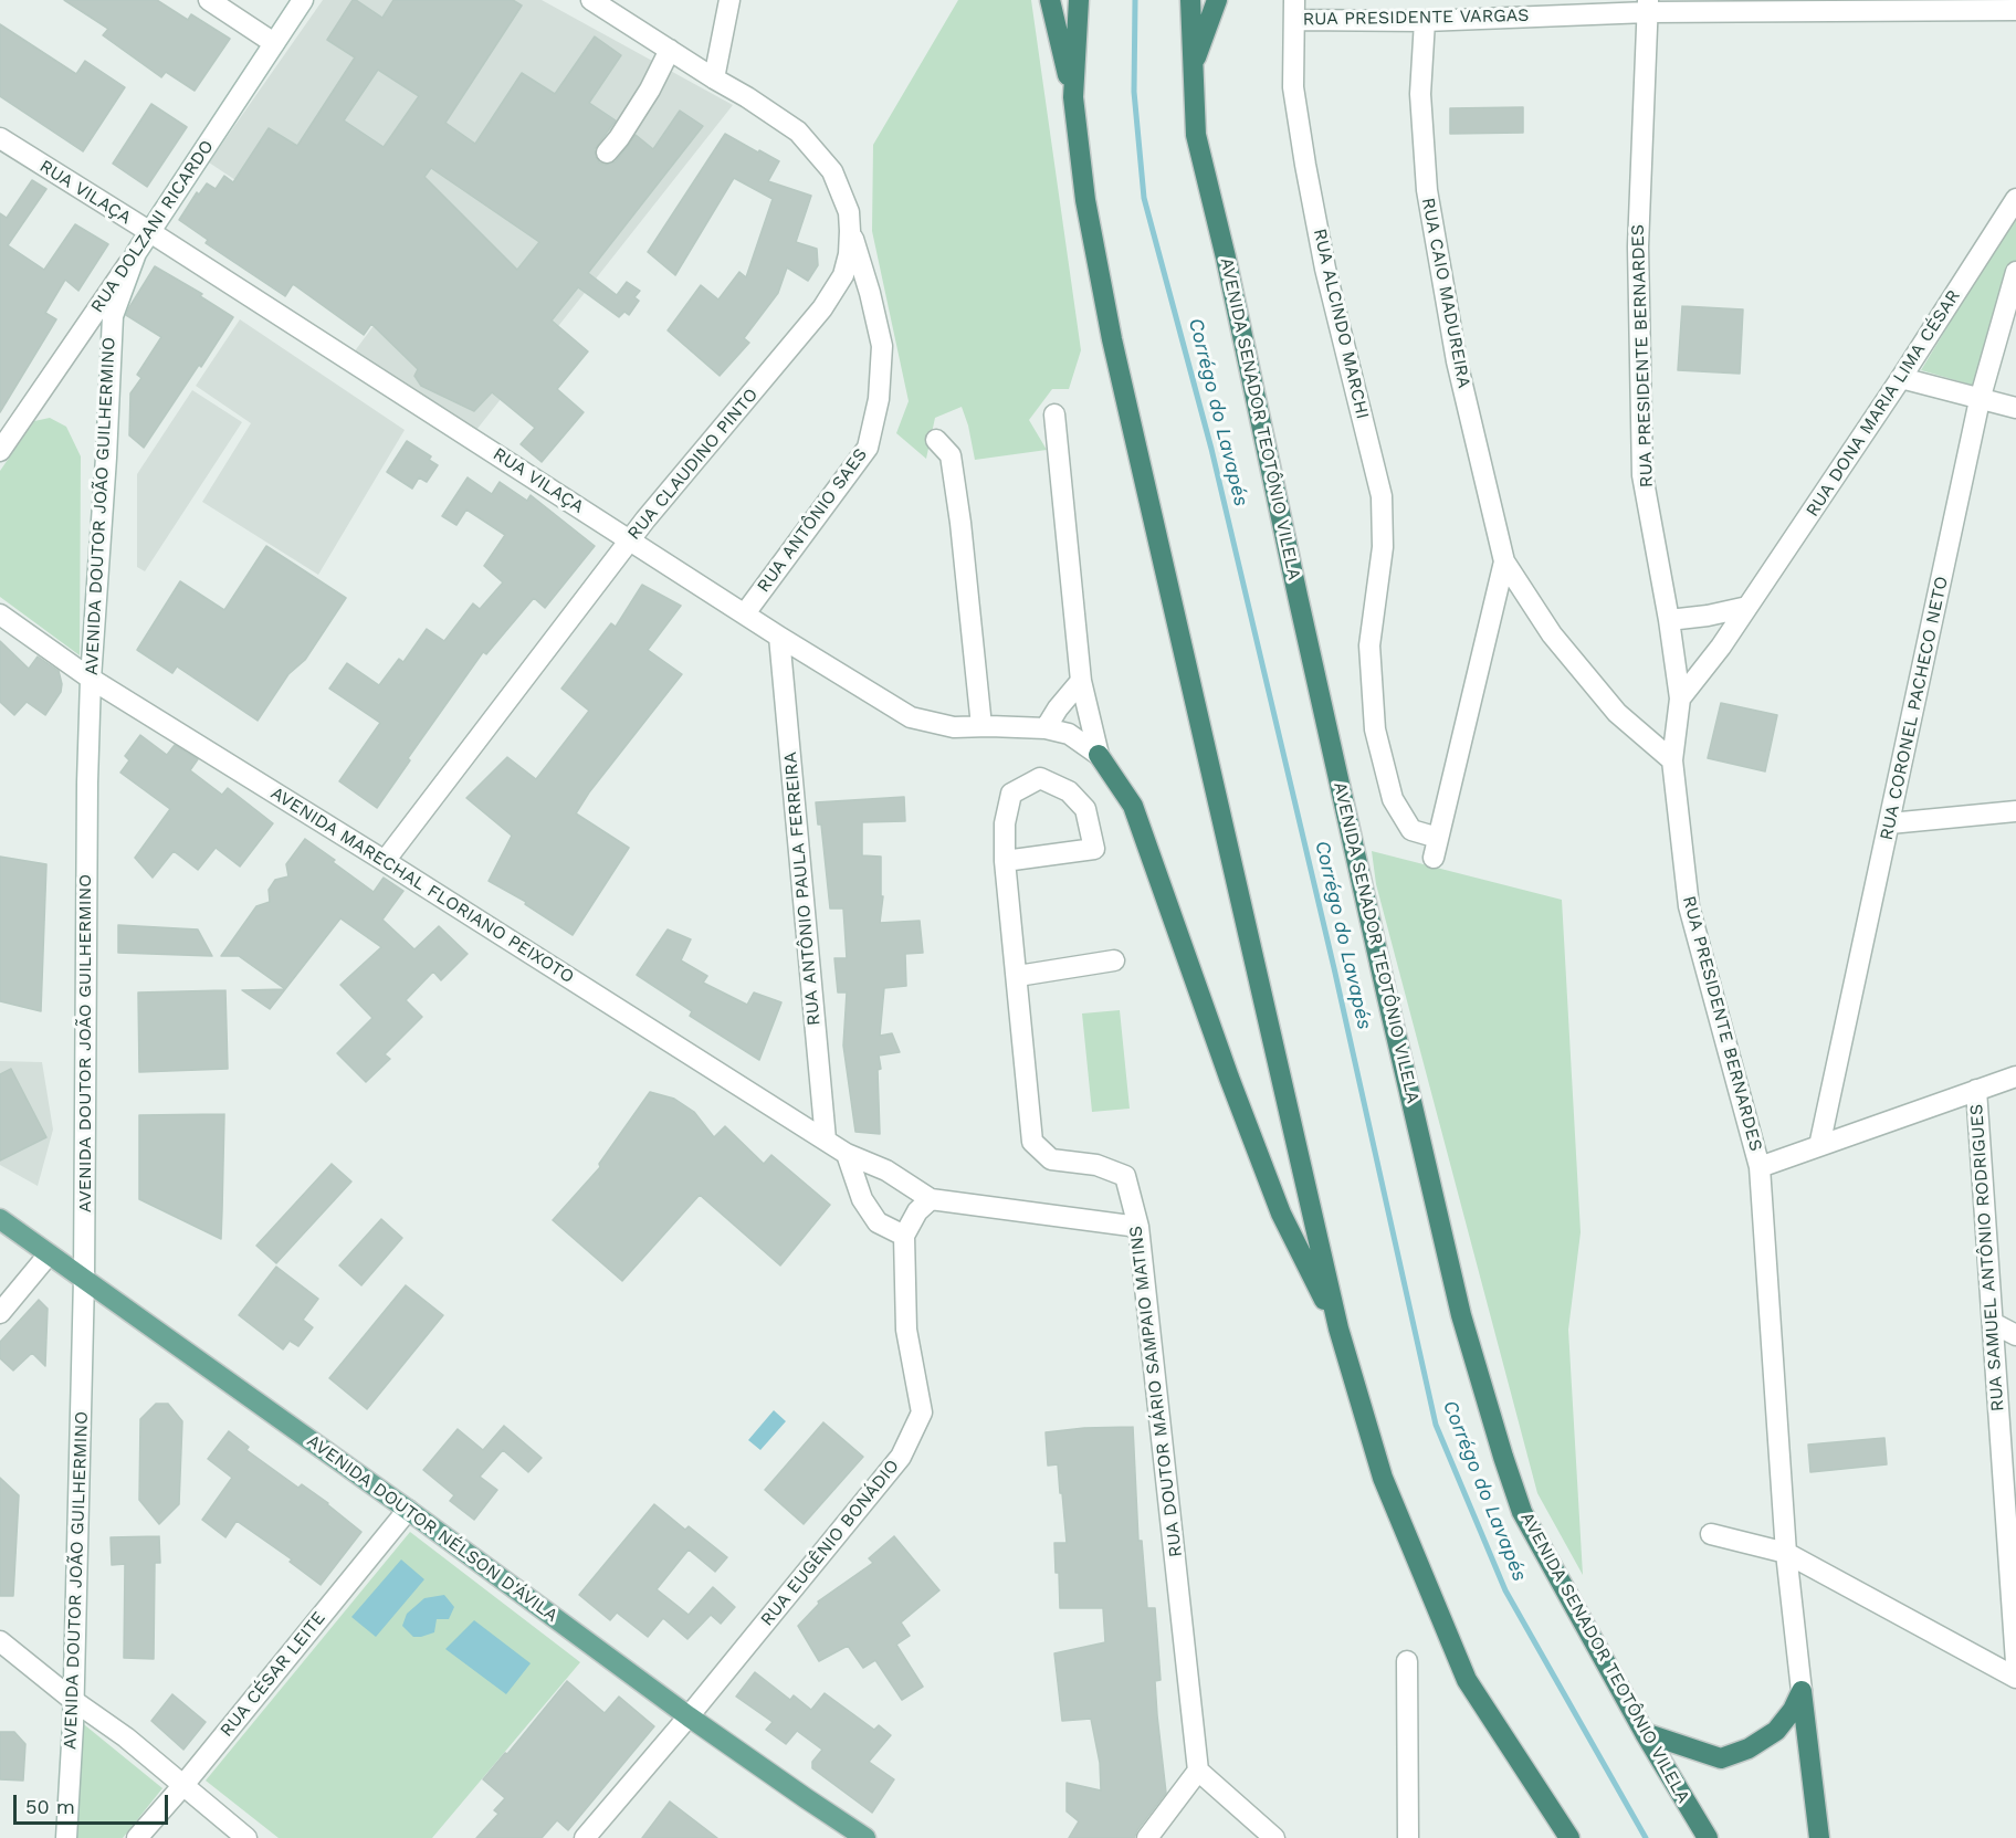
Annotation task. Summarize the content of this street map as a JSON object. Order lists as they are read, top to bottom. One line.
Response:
{"streets":{"highway":["AVENIDA SENADOR TEOTÔNIO VILELA"],"main road":["AVENIDA DOUTOR NÉLSON D'ÁVILA"],"street":["RUA PRESIDENTE VARGAS","RUA VILAÇA","RUA DOLZANI RICARDO","RUA CAIO MADUREIRA","RUA ALCINDO MARCHI","RUA PRESIDENTE BERNARDES","RUA DONA MARIA LIMA CÉSAR","RUA CLAUDINO PINTO","AVENIDA DOUTOR JOÃO GUILHERMINO","RUA ANTÔNIO SAES","RUA CORONEL PACHECO NETO","AVENIDA MARECHAL FLORIANO PEIXOTO","RUA ANTÔNIO PAULA FERREIRA","RUA SAMUEL ANTÔNIO RODRIGUES","RUA DOUTOR MÁRIO SAMPAIO MATINS","RUA EUGÊNIO BONÁDIO","RUA CÉSAR LEITE"]},"crossings":[["RUA PRESIDENTE VARGAS","RUA CAIO MADUREIRA"],["RUA PRESIDENTE VARGAS","RUA ALCINDO MARCHI"],["RUA PRESIDENTE VARGAS","RUA PRESIDENTE BERNARDES"],["RUA VILAÇA","RUA DOLZANI RICARDO"],["RUA VILAÇA","RUA CLAUDINO PINTO"],["RUA VILAÇA","RUA ANTÔNIO SAES"],["RUA VILAÇA","RUA ANTÔNIO PAULA FERREIRA"],["RUA DOLZANI RICARDO","AVENIDA DOUTOR JOÃO GUILHERMINO"],["RUA CAIO MADUREIRA","RUA ALCINDO MARCHI"],["RUA CAIO MADUREIRA","RUA PRESIDENTE BERNARDES"],["RUA PRESIDENTE BERNARDES","RUA DONA MARIA LIMA CÉSAR"],["RUA CLAUDINO PINTO","RUA ANTÔNIO SAES"],["RUA CLAUDINO PINTO","AVENIDA MARECHAL FLORIANO PEIXOTO"],["AVENIDA DOUTOR JOÃO GUILHERMINO","AVENIDA MARECHAL FLORIANO PEIXOTO"],["AVENIDA DOUTOR JOÃO GUILHERMINO","AVENIDA DOUTOR NÉLSON D'ÁVILA"],["AVENIDA MARECHAL FLORIANO PEIXOTO","RUA ANTÔNIO PAULA FERREIRA"],["AVENIDA MARECHAL FLORIANO PEIXOTO","RUA DOUTOR MÁRIO SAMPAIO MATINS"],["AVENIDA DOUTOR NÉLSON D'ÁVILA","RUA EUGÊNIO BONÁDIO"],["AVENIDA DOUTOR NÉLSON D'ÁVILA","RUA CÉSAR LEITE"]],"water":["Corrégo do Lavapés"],"scale_bar":"50 m"}
